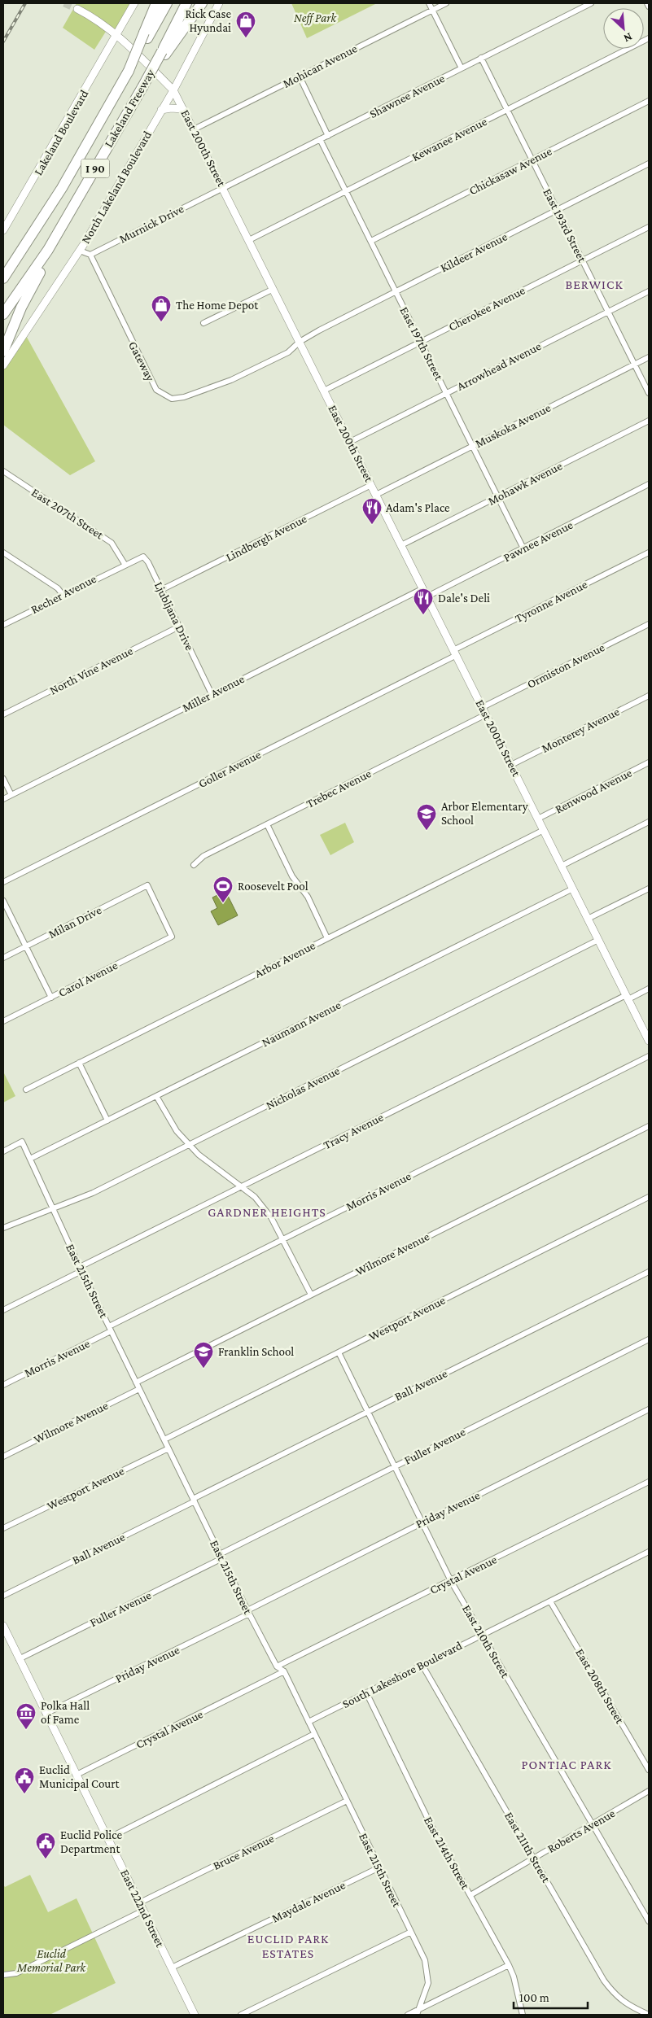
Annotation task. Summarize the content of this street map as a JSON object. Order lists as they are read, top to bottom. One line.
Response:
{"streets":{"highway":["Lakeland Freeway","I 90"],"street":["Mohican Avenue","Shawnee Avenue","Lakeland Boulevard","Kewanee Avenue","East 200th Street","Chickasaw Avenue","North Lakeland Boulevard","Murnick Drive","East 193rd Street","Kildeer Avenue","Cherokee Avenue","East 197th Street","Gateway","Arrowhead Avenue","Muskoka Avenue","Mohawk Avenue","East 207th Street","Lindbergh Avenue","Pawnee Avenue","Recher Avenue","Tyronne Avenue","Ljubljana Drive","Ormiston Avenue","North Vine Avenue","Miller Avenue","Monterey Avenue","Goller Avenue","Trebec Avenue","Renwood Avenue","Milan Drive","Arbor Avenue","Carol Avenue","Naumann Avenue","Nicholas Avenue","Tracy Avenue","Morris Avenue","Wilmore Avenue","East 215th Street","Westport Avenue","Ball Avenue","Fuller Avenue","Priday Avenue","Crystal Avenue","East 210th Street","South Lakeshore Boulevard","East 208th Street","Roberts Avenue","East 211th Street","Bruce Avenue","East 214th Street","Maydale Avenue","East 222nd Street"]},"crossings":[["Mohican Avenue","East 200th Street"],["Shawnee Avenue","East 200th Street"],["Shawnee Avenue","Murnick Drive"],["Shawnee Avenue","East 193rd Street"],["Shawnee Avenue","East 197th Street"],["Lakeland Boulevard","East 200th Street"],["Kewanee Avenue","East 200th Street"],["Kewanee Avenue","East 193rd Street"],["Kewanee Avenue","East 197th Street"],["East 200th Street","North Lakeland Boulevard"],["East 200th Street","Murnick Drive"],["East 200th Street","Kildeer Avenue"],["East 200th Street","Cherokee Avenue"],["East 200th Street","Gateway"],["East 200th Street","Arrowhead Avenue"],["East 200th Street","Muskoka Avenue"],["East 200th Street","Mohawk Avenue"],["East 200th Street","Lindbergh Avenue"],["East 200th Street","Pawnee Avenue"],["East 200th Street","Tyronne Avenue"],["East 200th Street","Ormiston Avenue"],["East 200th Street","Miller Avenue"],["East 200th Street","Monterey Avenue"],["East 200th Street","Goller Avenue"],["East 200th Street","Trebec Avenue"],["East 200th Street","Renwood Avenue"],["East 200th Street","Arbor Avenue"],["East 200th Street","Naumann Avenue"],["East 200th Street","Nicholas Avenue"],["East 200th Street","Tracy Avenue"],["Chickasaw Avenue","East 193rd Street"],["Chickasaw Avenue","East 197th Street"],["Murnick Drive","Gateway"],["East 193rd Street","Kildeer Avenue"],["East 193rd Street","Cherokee Avenue"],["East 193rd Street","Arrowhead Avenue"],["East 193rd Street","Muskoka Avenue"],["Kildeer Avenue","East 197th Street"],["Kildeer Avenue","Gateway"],["Cherokee Avenue","East 197th Street"],["East 197th Street","Arrowhead Avenue"],["East 197th Street","Muskoka Avenue"],["East 197th Street","Mohawk Avenue"],["East 197th Street","Pawnee Avenue"],["East 207th Street","Recher Avenue"],["East 207th Street","Ljubljana Drive"],["Lindbergh Avenue","Ljubljana Drive"],["Recher Avenue","Ljubljana Drive"],["Tyronne Avenue","Goller Avenue"],["Ljubljana Drive","North Vine Avenue"],["Ljubljana Drive","Miller Avenue"],["Ormiston Avenue","Trebec Avenue"],["Milan Drive","Carol Avenue"],["Naumann Avenue","East 215th Street"],["Nicholas Avenue","East 215th Street"],["Tracy Avenue","East 215th Street"],["Morris Avenue","East 215th Street"],["Wilmore Avenue","East 215th Street"],["East 215th Street","Westport Avenue"],["East 215th Street","Ball Avenue"],["East 215th Street","Fuller Avenue"],["East 215th Street","Priday Avenue"],["East 215th Street","Crystal Avenue"],["East 215th Street","South Lakeshore Boulevard"],["East 215th Street","Bruce Avenue"],["East 215th Street","Maydale Avenue"],["Westport Avenue","East 210th Street"],["Ball Avenue","East 210th Street"],["Fuller Avenue","East 210th Street"],["Fuller Avenue","East 222nd Street"],["Priday Avenue","East 210th Street"],["Priday Avenue","East 222nd Street"],["Crystal Avenue","East 210th Street"],["Crystal Avenue","East 222nd Street"],["East 210th Street","South Lakeshore Boulevard"],["East 210th Street","Roberts Avenue"],["South Lakeshore Boulevard","East 208th Street"],["South Lakeshore Boulevard","East 211th Street"],["South Lakeshore Boulevard","East 214th Street"],["Roberts Avenue","East 211th Street"],["Roberts Avenue","East 214th Street"],["Bruce Avenue","East 222nd Street"],["Maydale Avenue","East 222nd Street"]],"districts":["BERWICK","GARDNER HEIGHTS","PONTIAC PARK","EUCLID PARK ESTATES"],"parks":["Neff Park","Euclid Memorial Park"],"places":{"shop":["Rick Case Hyundai","The Home Depot"],"restaurant":["Adam's Place","Dale's Deli"],"school or university":["Arbor Elementary School","Franklin School"],"sports":["Roosevelt Pool"],"museum":["Polka Hall of Fame"],"public building":["Euclid Municipal Court","Euclid Police Department"]},"scale_bar":"100 m","north":"bottom right"}
